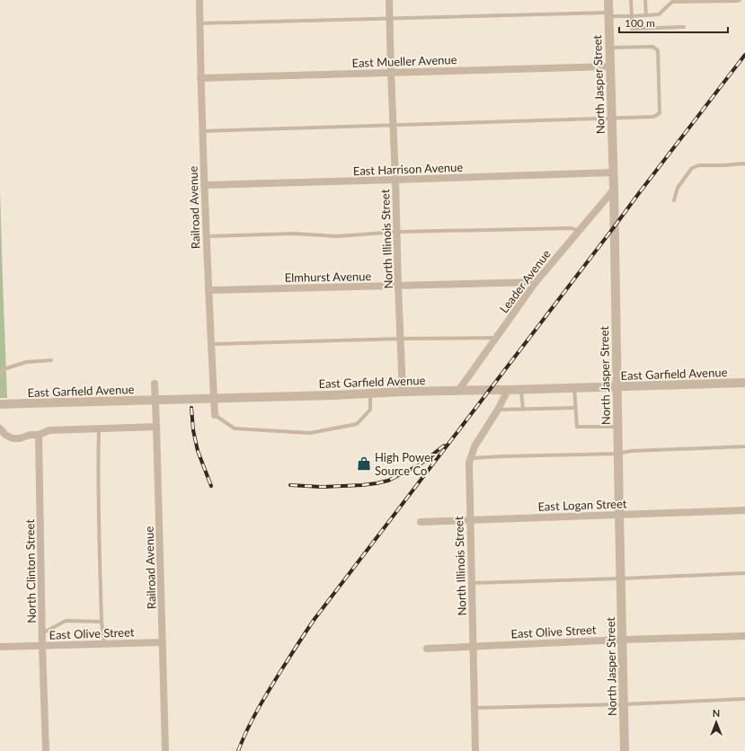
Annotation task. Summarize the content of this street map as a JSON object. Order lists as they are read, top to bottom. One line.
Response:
{"streets":{"street":["East Mueller Avenue","North Jasper Street","East Harrison Avenue","Railroad Avenue","North Illinois Street","Elmhurst Avenue","Leader Avenue","East Garfield Avenue","East Logan Street","North Clinton Street","East Olive Street"]},"crossings":[["East Mueller Avenue","North Jasper Street"],["East Mueller Avenue","Railroad Avenue"],["East Mueller Avenue","North Illinois Street"],["North Jasper Street","East Harrison Avenue"],["North Jasper Street","Leader Avenue"],["North Jasper Street","East Garfield Avenue"],["North Jasper Street","East Logan Street"],["North Jasper Street","East Olive Street"],["East Harrison Avenue","Railroad Avenue"],["East Harrison Avenue","North Illinois Street"],["Railroad Avenue","Elmhurst Avenue"],["Railroad Avenue","East Olive Street"],["North Illinois Street","Elmhurst Avenue"],["North Illinois Street","East Garfield Avenue"],["North Illinois Street","East Logan Street"],["North Illinois Street","East Olive Street"],["Elmhurst Avenue","Leader Avenue"],["Leader Avenue","East Garfield Avenue"],["North Clinton Street","East Olive Street"]],"places":{"shop":["High Power Source Co"]},"scale_bar":"100 m","north":"top"}
